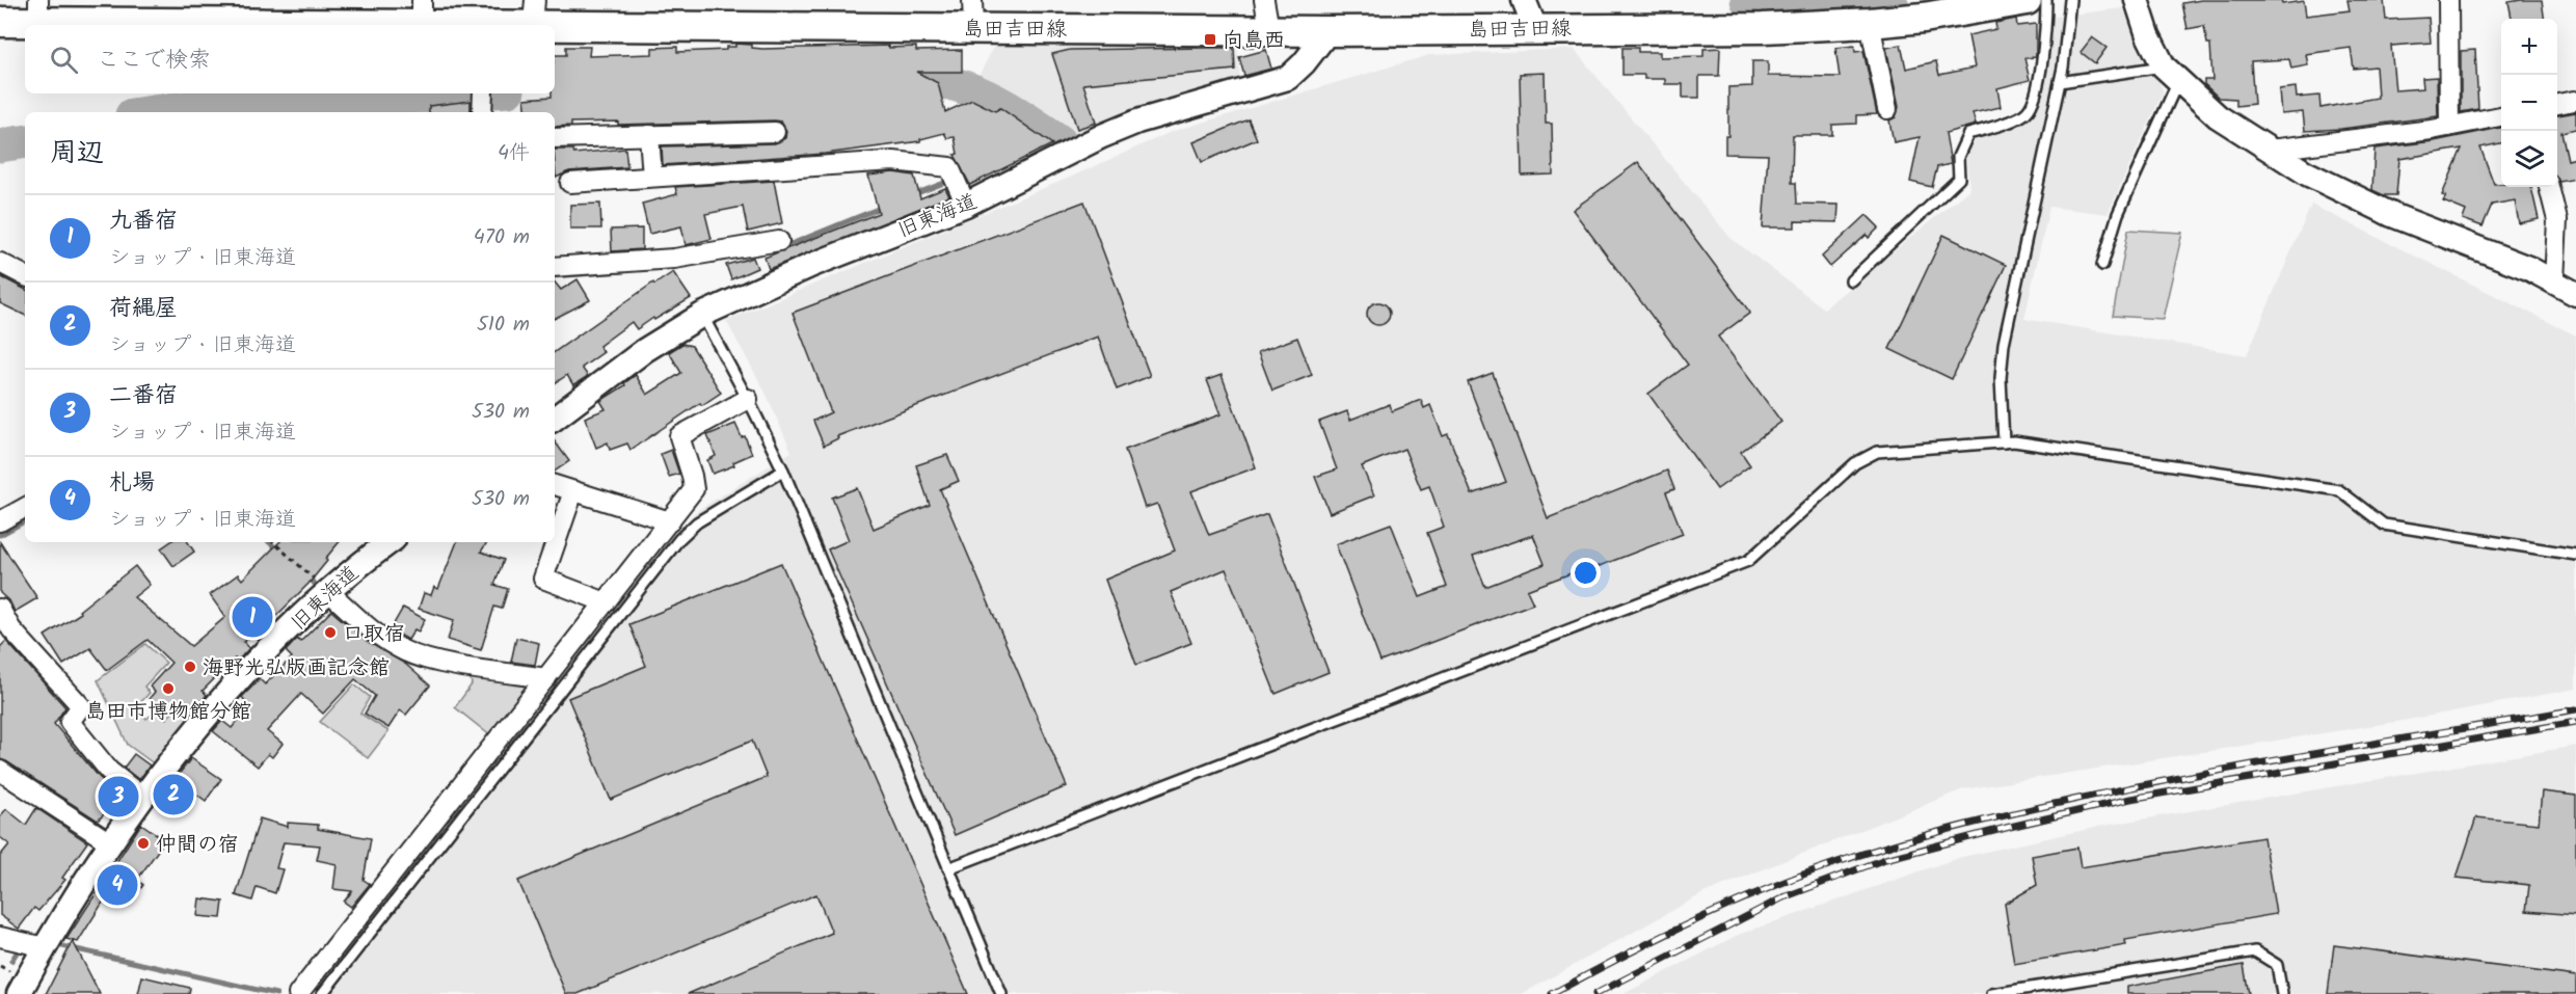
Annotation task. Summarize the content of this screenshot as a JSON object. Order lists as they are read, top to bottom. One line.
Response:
{"streets":{"main road":["島田吉田線"],"street":["旧東海道"]},"crossings":[["島田吉田線","旧東海道"]],"places":{"transit":["向島西"],"other":["口取宿","海野光弘版画記念館","島田市博物館分館","仲間の宿"]},"page":{"map_buttons":["+","−"],"search":"ここで検索","heading":["周辺","4件"],"list":[{"mark":"1","name":"九番宿","note":"ショップ · 旧東海道","value":"470 m"},{"mark":"2","name":"荷縄屋","note":"ショップ · 旧東海道","value":"510 m"},{"mark":"3","name":"二番宿","note":"ショップ · 旧東海道","value":"530 m"},{"mark":"4","name":"札場","note":"ショップ · 旧東海道","value":"530 m"}],"pins":["1","2","3","4"]}}
